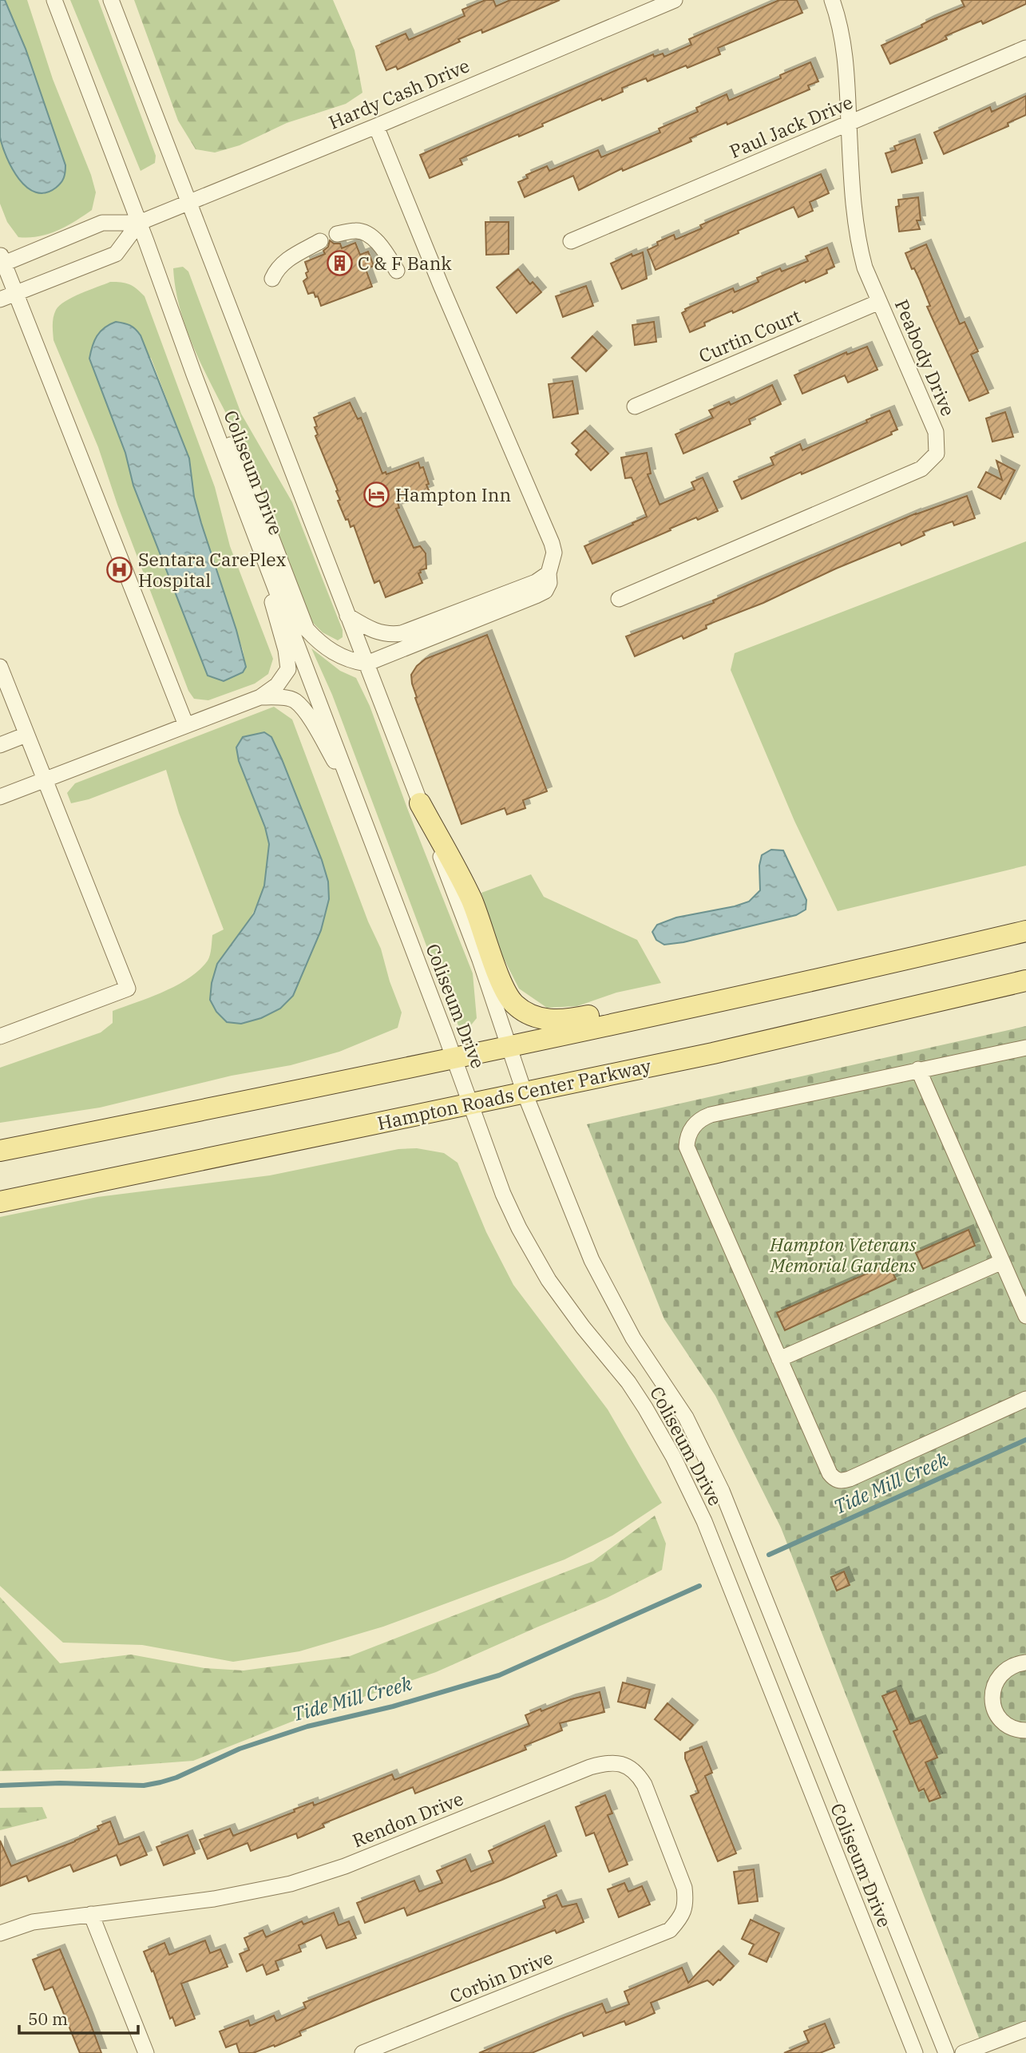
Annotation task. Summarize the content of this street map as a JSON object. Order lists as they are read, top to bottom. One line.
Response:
{"streets":{"main road":["Hampton Roads Center Parkway"],"street":["Hardy Cash Drive","Paul Jack Drive","Curtin Court","Peabody Drive","Coliseum Drive","Rendon Drive","Corbin Drive"]},"crossings":[["Hardy Cash Drive","Coliseum Drive"],["Paul Jack Drive","Peabody Drive"],["Curtin Court","Peabody Drive"],["Coliseum Drive","Hampton Roads Center Parkway"],["Rendon Drive","Corbin Drive"]],"water":["Tide Mill Creek"],"parks":["Hampton Veterans Memorial Gardens"],"places":{"building":["C & F Bank"],"hotel":["Hampton Inn"],"hospital":["Sentara CarePlex Hospital"]},"scale_bar":"50 m"}
